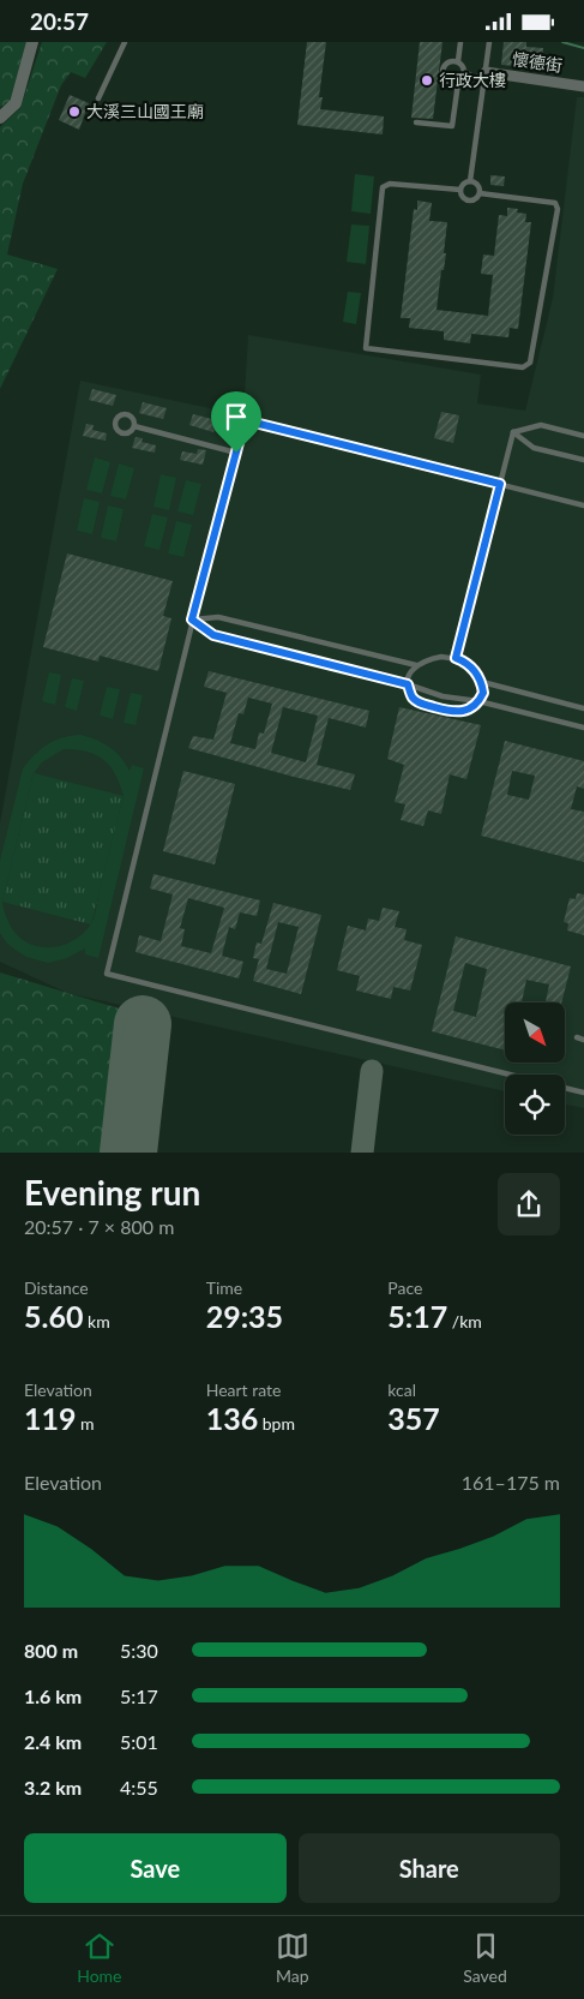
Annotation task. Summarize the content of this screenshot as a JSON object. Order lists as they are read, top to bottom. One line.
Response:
{"streets":{"street":["懷德街"]},"places":["行政大樓","大溪三山國王廟"],"north":"bottom right","page":{"status":"20:57","heading":["Evening run","20:57 · 7 × 800 m"],"stats":[["Distance","5.60 km"],["Time","29:35"],["Pace","5:17 /km"],["Elevation","119 m"],["Heart rate","136 bpm"],["kcal","357"]],"chart":["Elevation","161–175 m"],"list":[{"name":"800 m","note":"5:30"},{"name":"1.6 km","note":"5:17"},{"name":"2.4 km","note":"5:01"},{"name":"3.2 km","note":"4:55"}],"buttons":["Save","Share"],"tabs":["Home","Map","Saved"]}}
